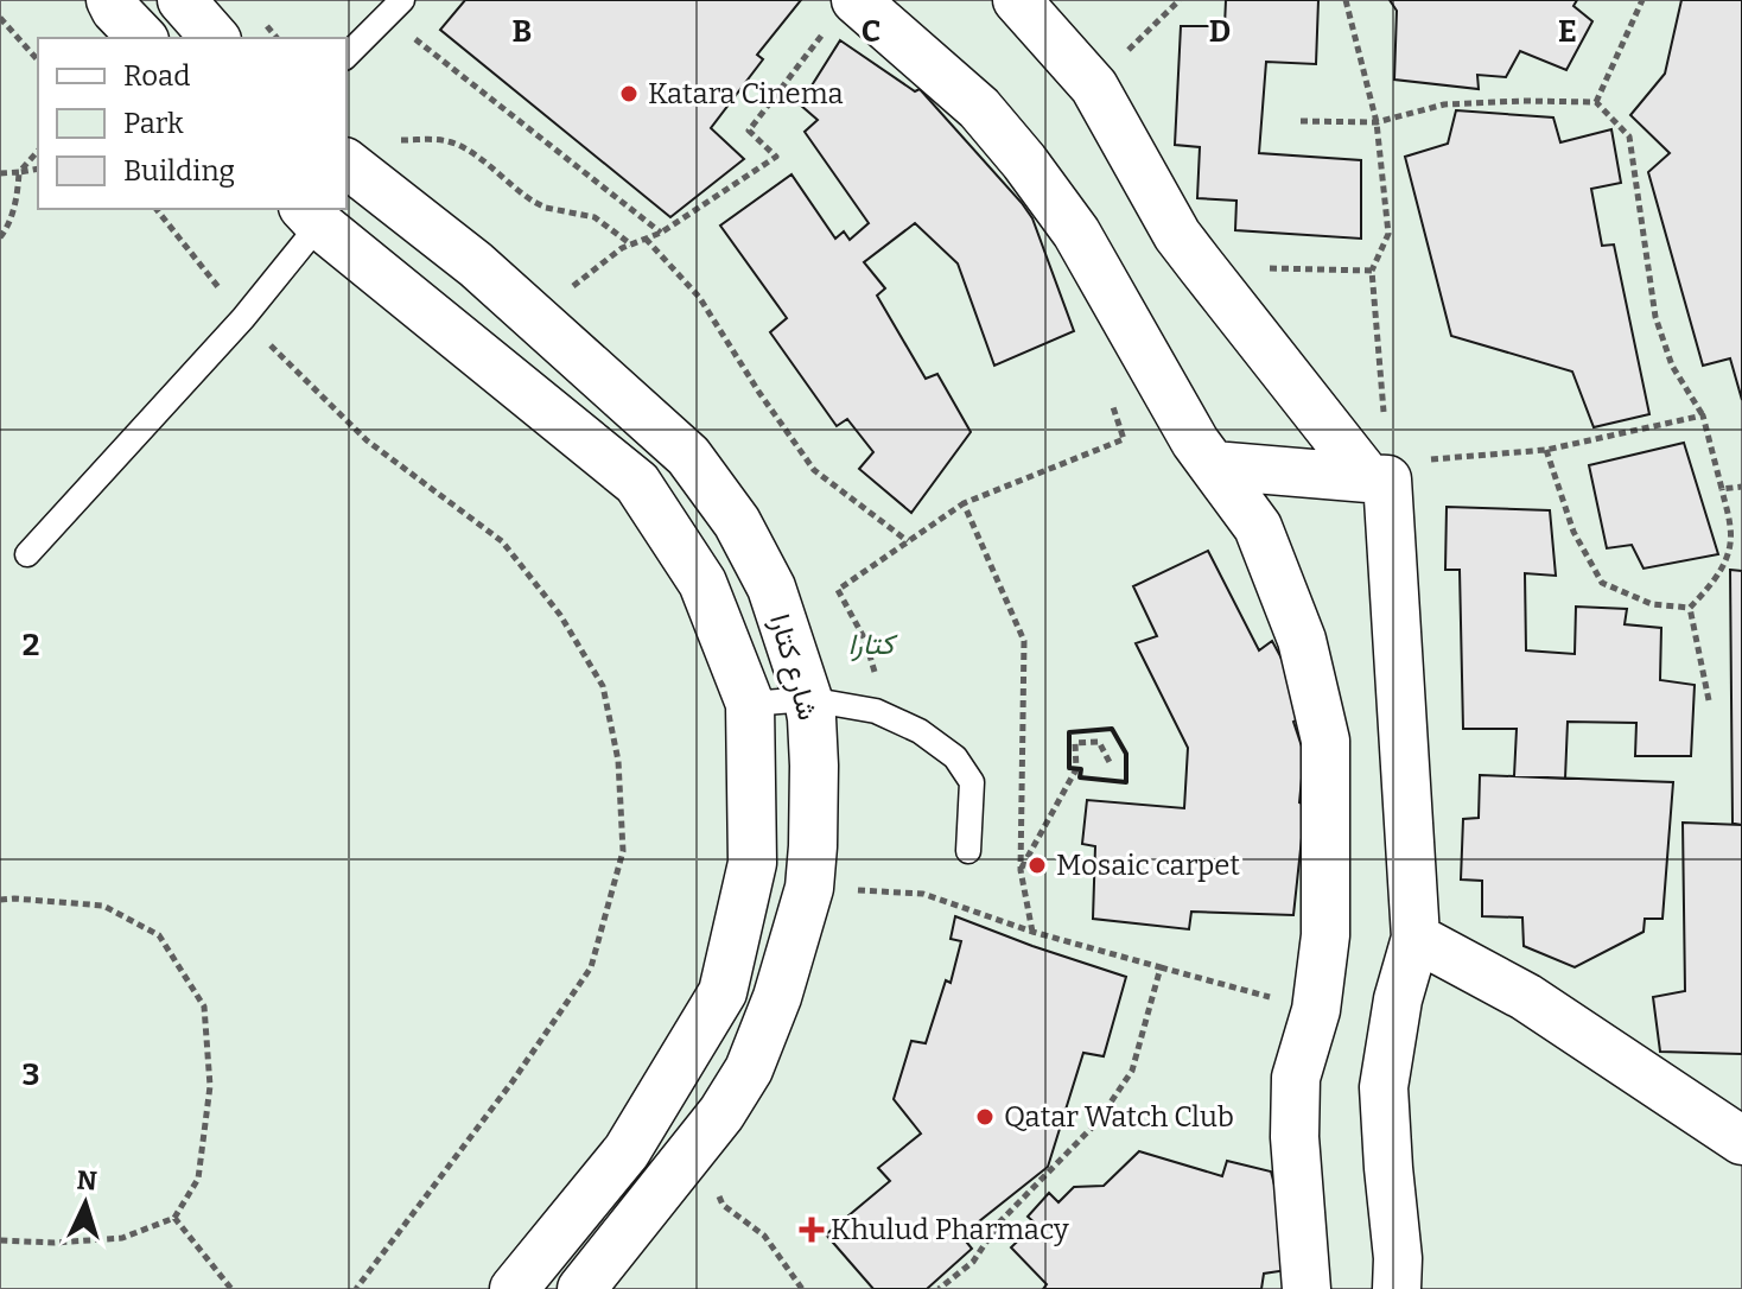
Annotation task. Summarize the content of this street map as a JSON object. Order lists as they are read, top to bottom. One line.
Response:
{"streets":{"street":["شارع كتارا"]},"parks":["كتارا"],"places":{"other":["Katara Cinema","Mosaic carpet","Qatar Watch Club"],"health":["Khulud Pharmacy"]},"legend":["Road","Park","Building"],"north":"top","grid":{"columns":["B","C","D","E"],"rows":["2","3"]}}
